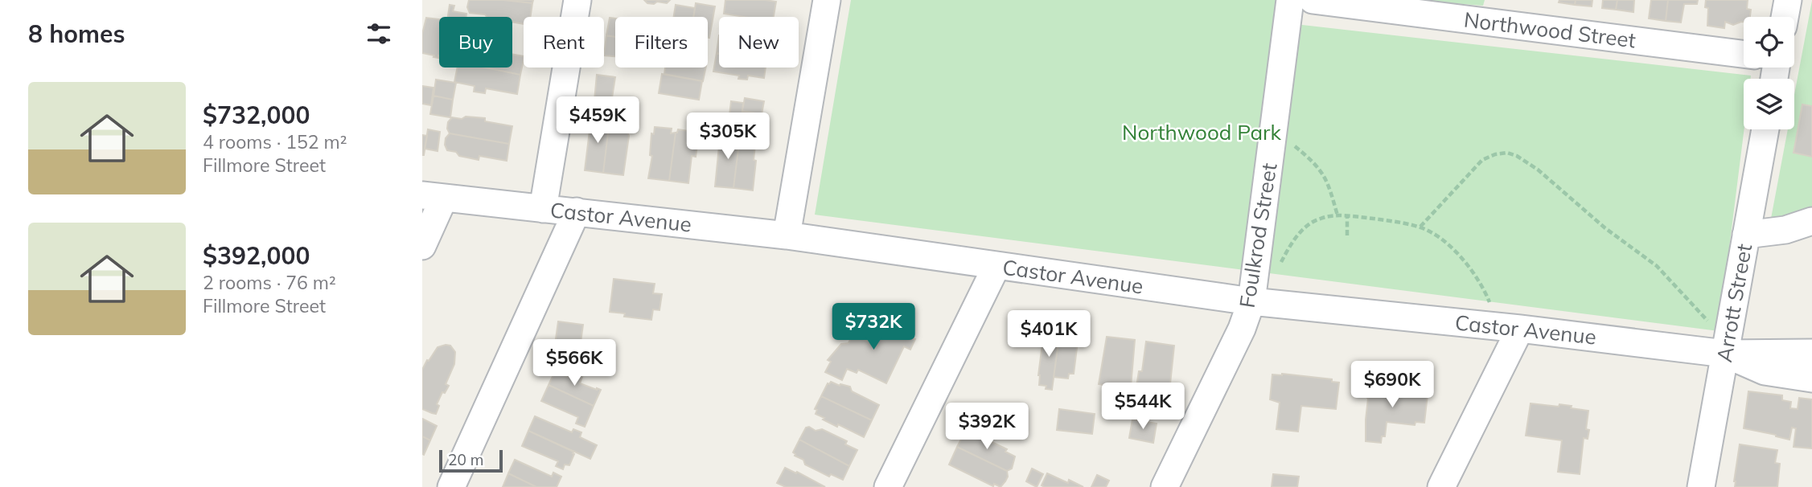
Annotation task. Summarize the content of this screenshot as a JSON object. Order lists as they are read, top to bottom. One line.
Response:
{"streets":{"street":["Northwood Street","Castor Avenue","Foulkrod Street","Arrott Street"]},"crossings":[["Castor Avenue","Foulkrod Street"],["Castor Avenue","Arrott Street"]],"parks":["Northwood Park"],"scale_bar":"20 m","page":{"heading":"8 homes","chip":["Buy","Rent","Filters","New"],"list":[{"name":"$732,000","note":"4 rooms · 152 m² · Fillmore Street"},{"name":"$392,000","note":"2 rooms · 76 m² · Fillmore Street"}],"price":["$459K","$305K","$732K","$401K","$566K","$690K","$544K","$392K"],"scale":"20 m"}}
